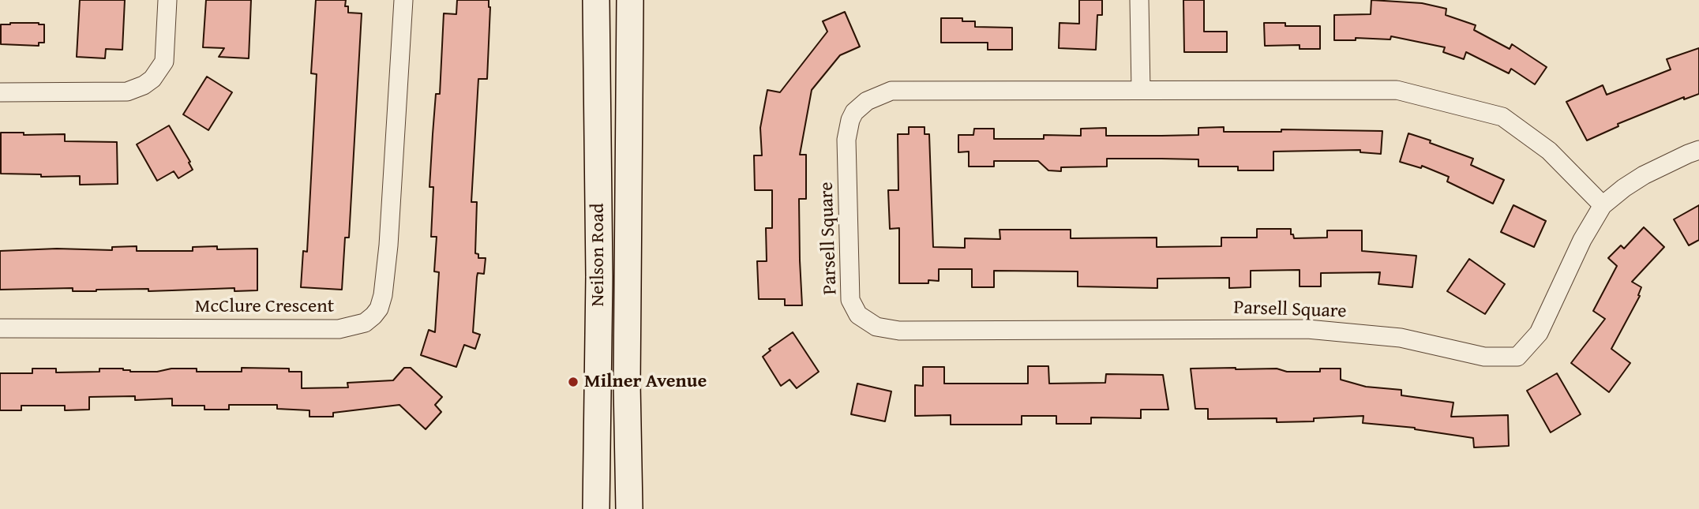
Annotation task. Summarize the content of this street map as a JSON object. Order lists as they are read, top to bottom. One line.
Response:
{"streets":{"main road":["Neilson Road"],"street":["Parsell Square","McClure Crescent"]},"places":["Milner Avenue"]}
